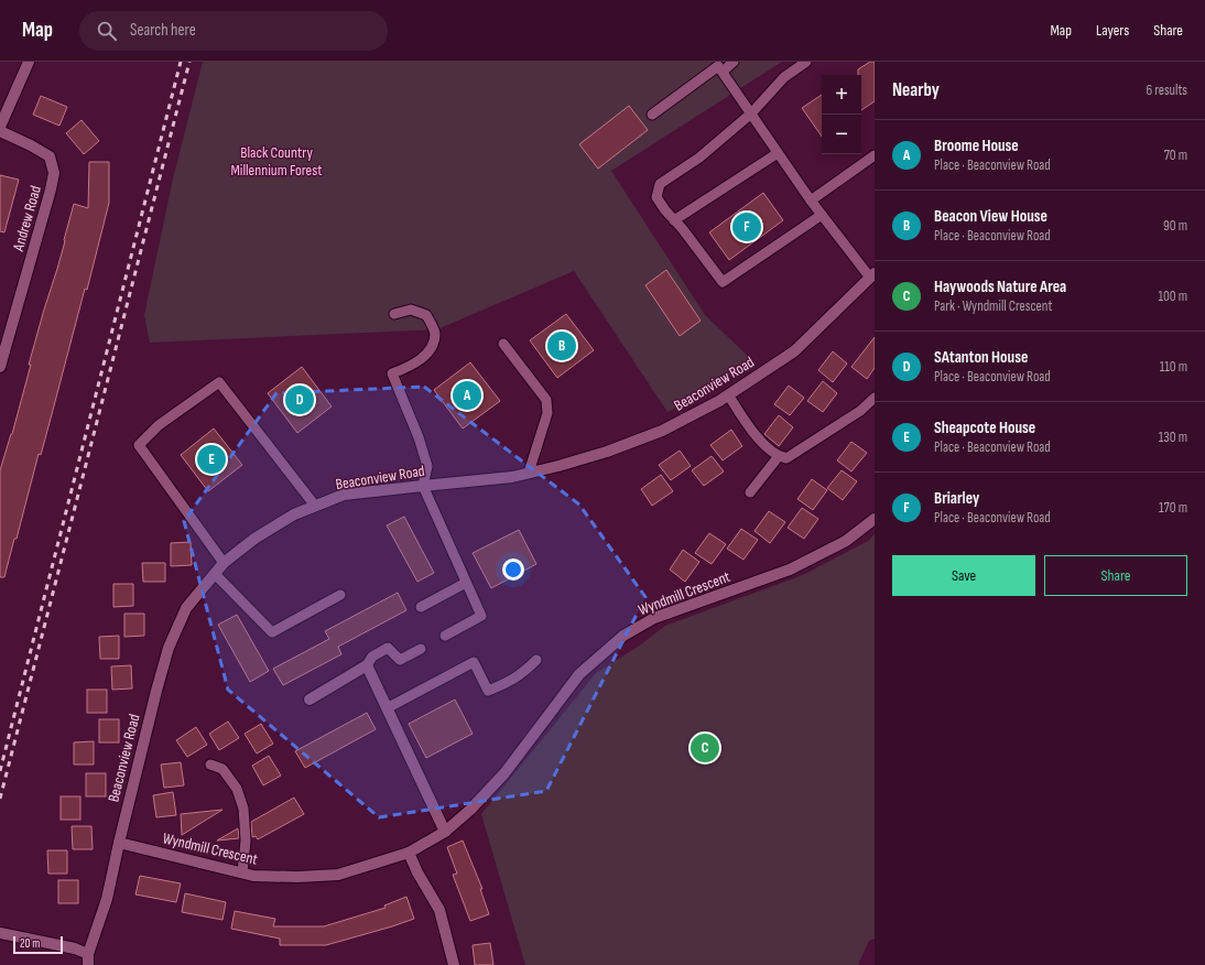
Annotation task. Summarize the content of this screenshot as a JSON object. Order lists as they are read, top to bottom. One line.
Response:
{"streets":{"street":["Andrew Road","Beaconview Road","Wyndmill Crescent"]},"crossings":[["Beaconview Road","Wyndmill Crescent"]],"parks":["Black Country Millennium Forest"],"scale_bar":"20 m","page":{"header":"Map","search":"Search here","nav":["Map","Layers","Share"],"heading":["Nearby","6 results"],"map_buttons":["+","−"],"list":[{"mark":"A","name":"Broome House","note":"Place · Beaconview Road","value":"70 m"},{"mark":"B","name":"Beacon View House","note":"Place · Beaconview Road","value":"90 m"},{"mark":"C","name":"Haywoods Nature Area","note":"Park · Wyndmill Crescent","value":"100 m"},{"mark":"D","name":"SAtanton House","note":"Place · Beaconview Road","value":"110 m"},{"mark":"E","name":"Sheapcote House","note":"Place · Beaconview Road","value":"130 m"},{"mark":"F","name":"Briarley","note":"Place · Beaconview Road","value":"170 m"}],"pins":["F","B","A","D","E","C"],"buttons":["Save","Share"],"scale":"20 m"}}
